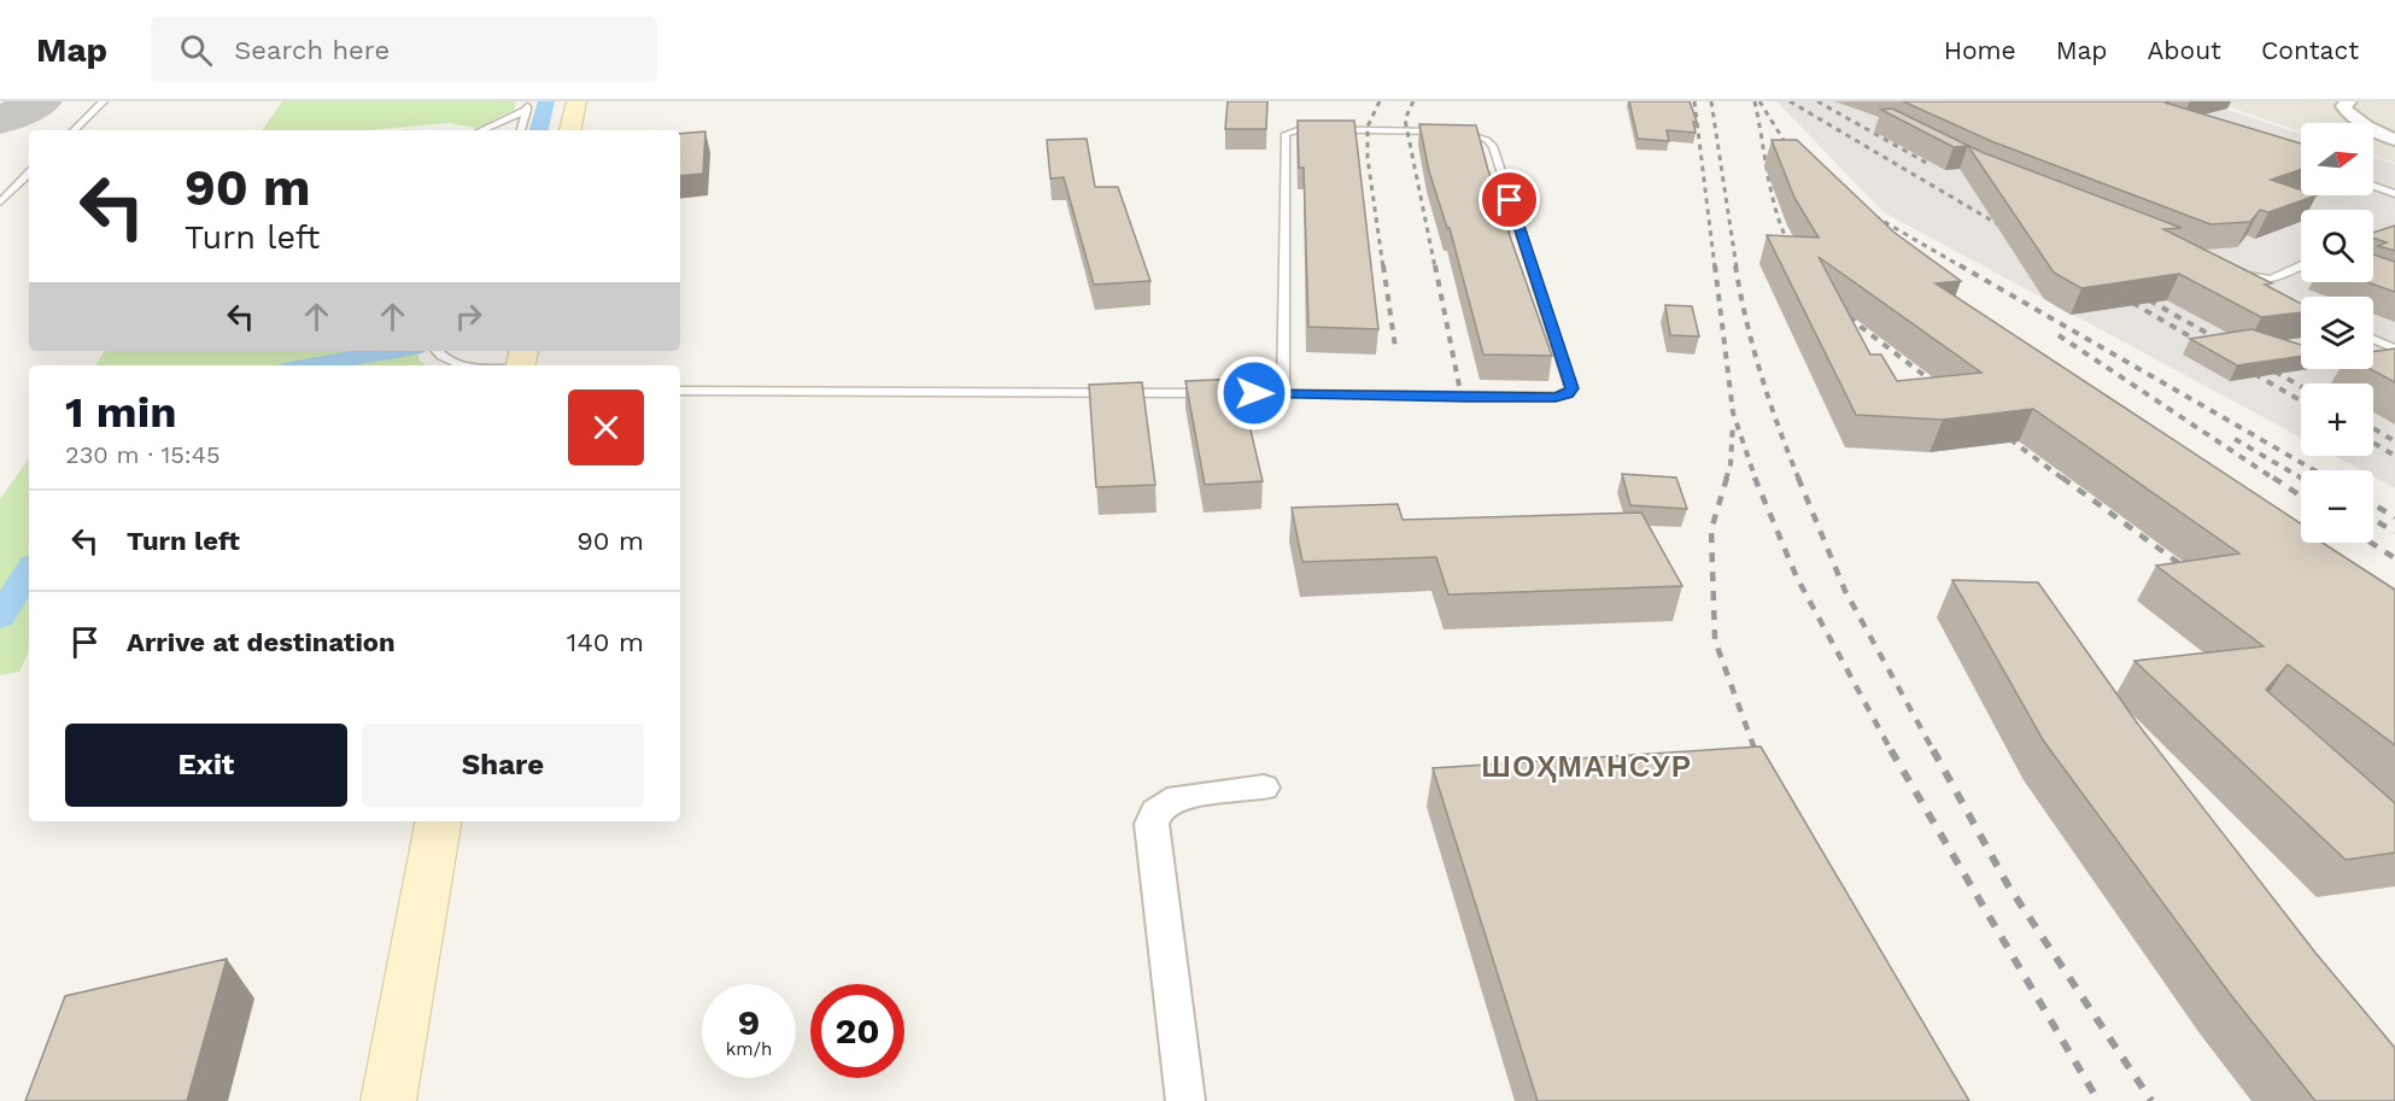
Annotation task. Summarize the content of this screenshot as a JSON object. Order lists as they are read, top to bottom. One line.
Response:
{"districts":["ШОҲМАНСУР"],"north":"right","page":{"header":"Map","search":"Search here","nav":["Home","Map","About","Contact"],"map_buttons":["+","−"],"turn":["90 m","Turn left"],"heading":["1 min","230 m · 15:45"],"list":[{"name":"Turn left","value":"90 m"},{"name":"Arrive at destination","value":"140 m"}],"buttons":["Exit","Share"],"speed":"9 km/h","limit":"20"}}
